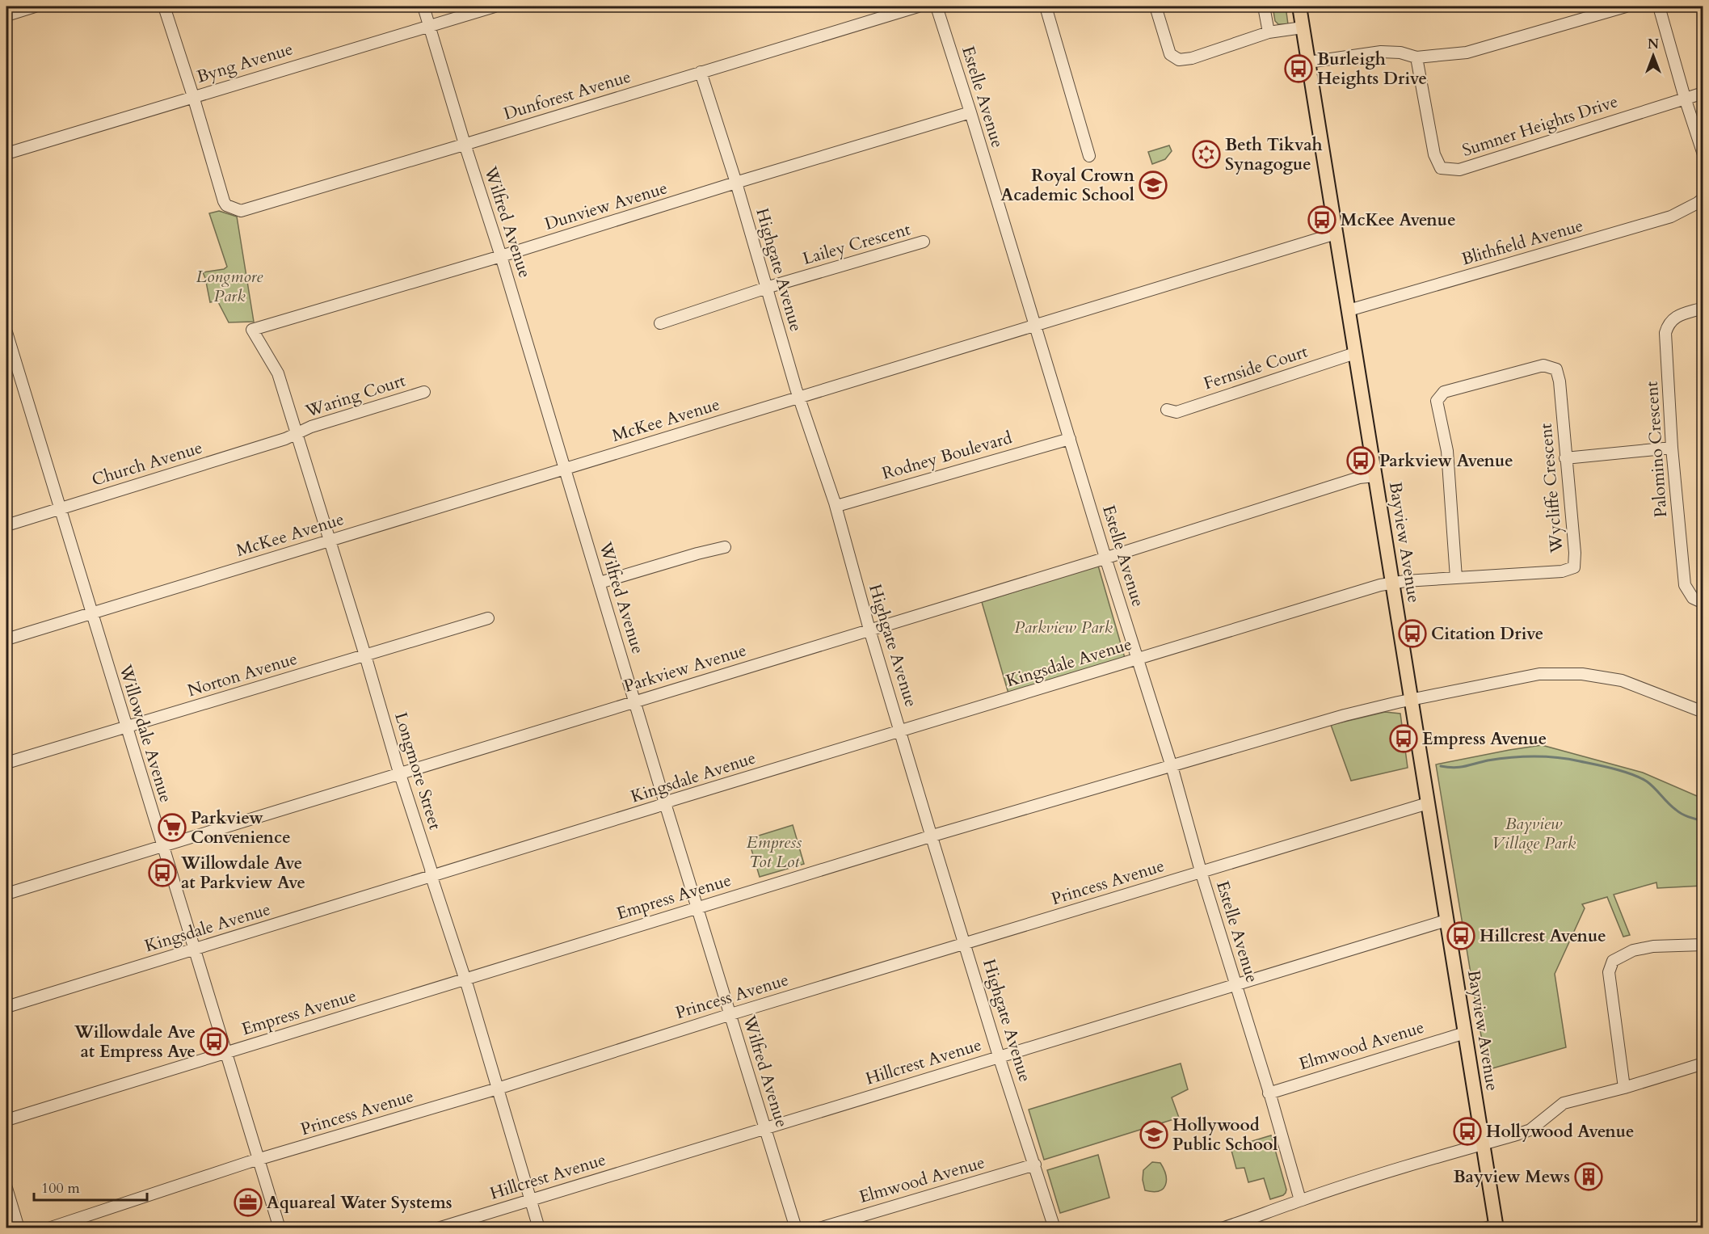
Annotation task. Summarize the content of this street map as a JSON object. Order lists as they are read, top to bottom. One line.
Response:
{"streets":{"main road":["Bayview Avenue"],"street":["Byng Avenue","Dunforest Avenue","Estelle Avenue","Sumner Heights Drive","Dunview Avenue","Wilfred Avenue","Blithfield Avenue","Lailey Crescent","Highgate Avenue","Fernside Court","Waring Court","McKee Avenue","Palomino Crescent","Rodney Boulevard","Church Avenue","Wycliffe Crescent","Kingsdale Avenue","Parkview Avenue","Norton Avenue","Willowdale Avenue","Longmore Street","Princess Avenue","Empress Avenue","Elmwood Avenue","Hillcrest Avenue"]},"crossings":[["Byng Avenue","Dunforest Avenue"],["Byng Avenue","Wilfred Avenue"],["Dunforest Avenue","Wilfred Avenue"],["Dunforest Avenue","Highgate Avenue"],["Estelle Avenue","Dunview Avenue"],["Estelle Avenue","McKee Avenue"],["Estelle Avenue","Rodney Boulevard"],["Estelle Avenue","Kingsdale Avenue"],["Estelle Avenue","Parkview Avenue"],["Estelle Avenue","Princess Avenue"],["Estelle Avenue","Empress Avenue"],["Estelle Avenue","Elmwood Avenue"],["Estelle Avenue","Hillcrest Avenue"],["Dunview Avenue","Wilfred Avenue"],["Dunview Avenue","Highgate Avenue"],["Dunview Avenue","Longmore Street"],["Wilfred Avenue","McKee Avenue"],["Wilfred Avenue","Kingsdale Avenue"],["Wilfred Avenue","Parkview Avenue"],["Wilfred Avenue","Princess Avenue"],["Wilfred Avenue","Empress Avenue"],["Wilfred Avenue","Hillcrest Avenue"],["Blithfield Avenue","Bayview Avenue"],["Lailey Crescent","Highgate Avenue"],["Highgate Avenue","McKee Avenue"],["Highgate Avenue","Rodney Boulevard"],["Highgate Avenue","Kingsdale Avenue"],["Highgate Avenue","Parkview Avenue"],["Highgate Avenue","Princess Avenue"],["Highgate Avenue","Empress Avenue"],["Highgate Avenue","Elmwood Avenue"],["Highgate Avenue","Hillcrest Avenue"],["Fernside Court","Bayview Avenue"],["Waring Court","Church Avenue"],["Waring Court","Longmore Street"],["McKee Avenue","Bayview Avenue"],["McKee Avenue","Willowdale Avenue"],["McKee Avenue","Longmore Street"],["Church Avenue","Willowdale Avenue"],["Church Avenue","Longmore Street"],["Wycliffe Crescent","Bayview Avenue"],["Wycliffe Crescent","Kingsdale Avenue"],["Bayview Avenue","Kingsdale Avenue"],["Bayview Avenue","Parkview Avenue"],["Bayview Avenue","Princess Avenue"],["Bayview Avenue","Empress Avenue"],["Bayview Avenue","Elmwood Avenue"],["Bayview Avenue","Hillcrest Avenue"],["Kingsdale Avenue","Willowdale Avenue"],["Kingsdale Avenue","Longmore Street"],["Parkview Avenue","Willowdale Avenue"],["Parkview Avenue","Longmore Street"],["Norton Avenue","Willowdale Avenue"],["Norton Avenue","Longmore Street"],["Willowdale Avenue","Princess Avenue"],["Willowdale Avenue","Empress Avenue"],["Longmore Street","Princess Avenue"],["Longmore Street","Empress Avenue"],["Longmore Street","Hillcrest Avenue"]],"parks":["Longmore Park","Parkview Park","Bayview Village Park","Empress Tot Lot"],"places":{"bus stop":["Burleigh Heights Drive","McKee Avenue","Parkview Avenue","Citation Drive","Empress Avenue","Willowdale Ave at Parkview Ave","Hillcrest Avenue","Willowdale Ave at Empress Ave","Hollywood Avenue"],"synagogue":["Beth Tikvah Synagogue"],"school or university":["Royal Crown Academic School","Hollywood Public School"],"supermarket":["Parkview Convenience"],"building":["Bayview Mews"],"office":["Aquareal Water Systems"]},"scale_bar":"100 m","north":"top"}
